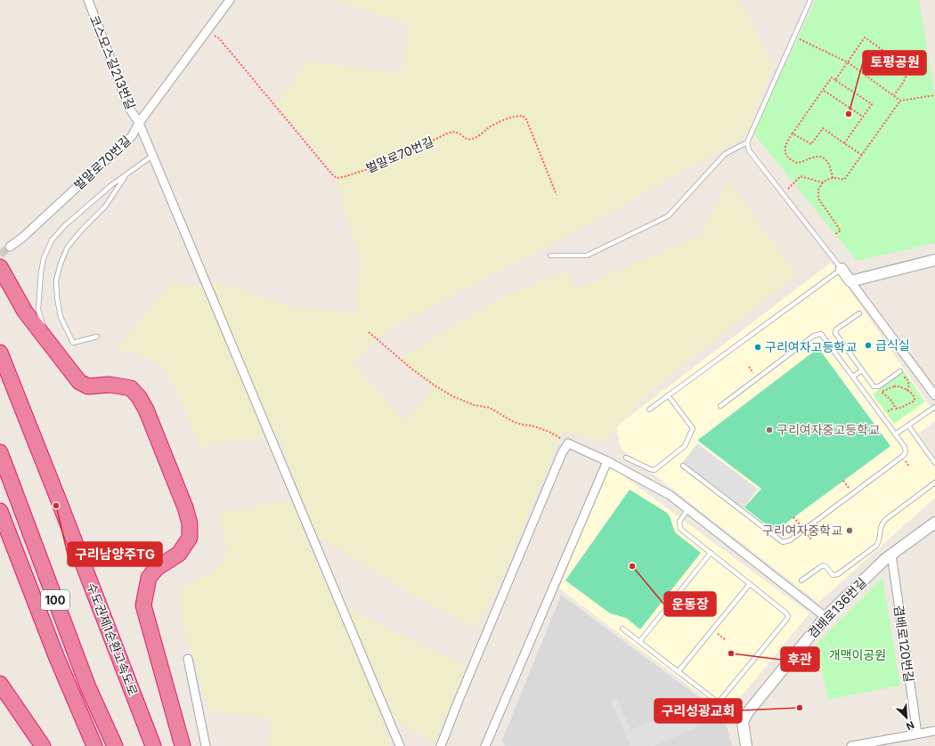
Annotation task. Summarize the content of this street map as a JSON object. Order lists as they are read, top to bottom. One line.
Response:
{"streets":{"highway":["100","수도권제1순환고속도로"],"street":["코스모스길213번길","벌말로70번길","겸배로136번길","겸배로120번길"]},"crossings":[["코스모스길213번길","벌말로70번길"],["겸배로136번길","겸배로120번길"]],"parks":["개맥이공원"],"places":["토평공원","급식실","구리여자고등학교","구리여자중고등학교","구리남양주TG","구리여자중학교","운동장","후관","구리성광교회"],"north":"bottom right"}
